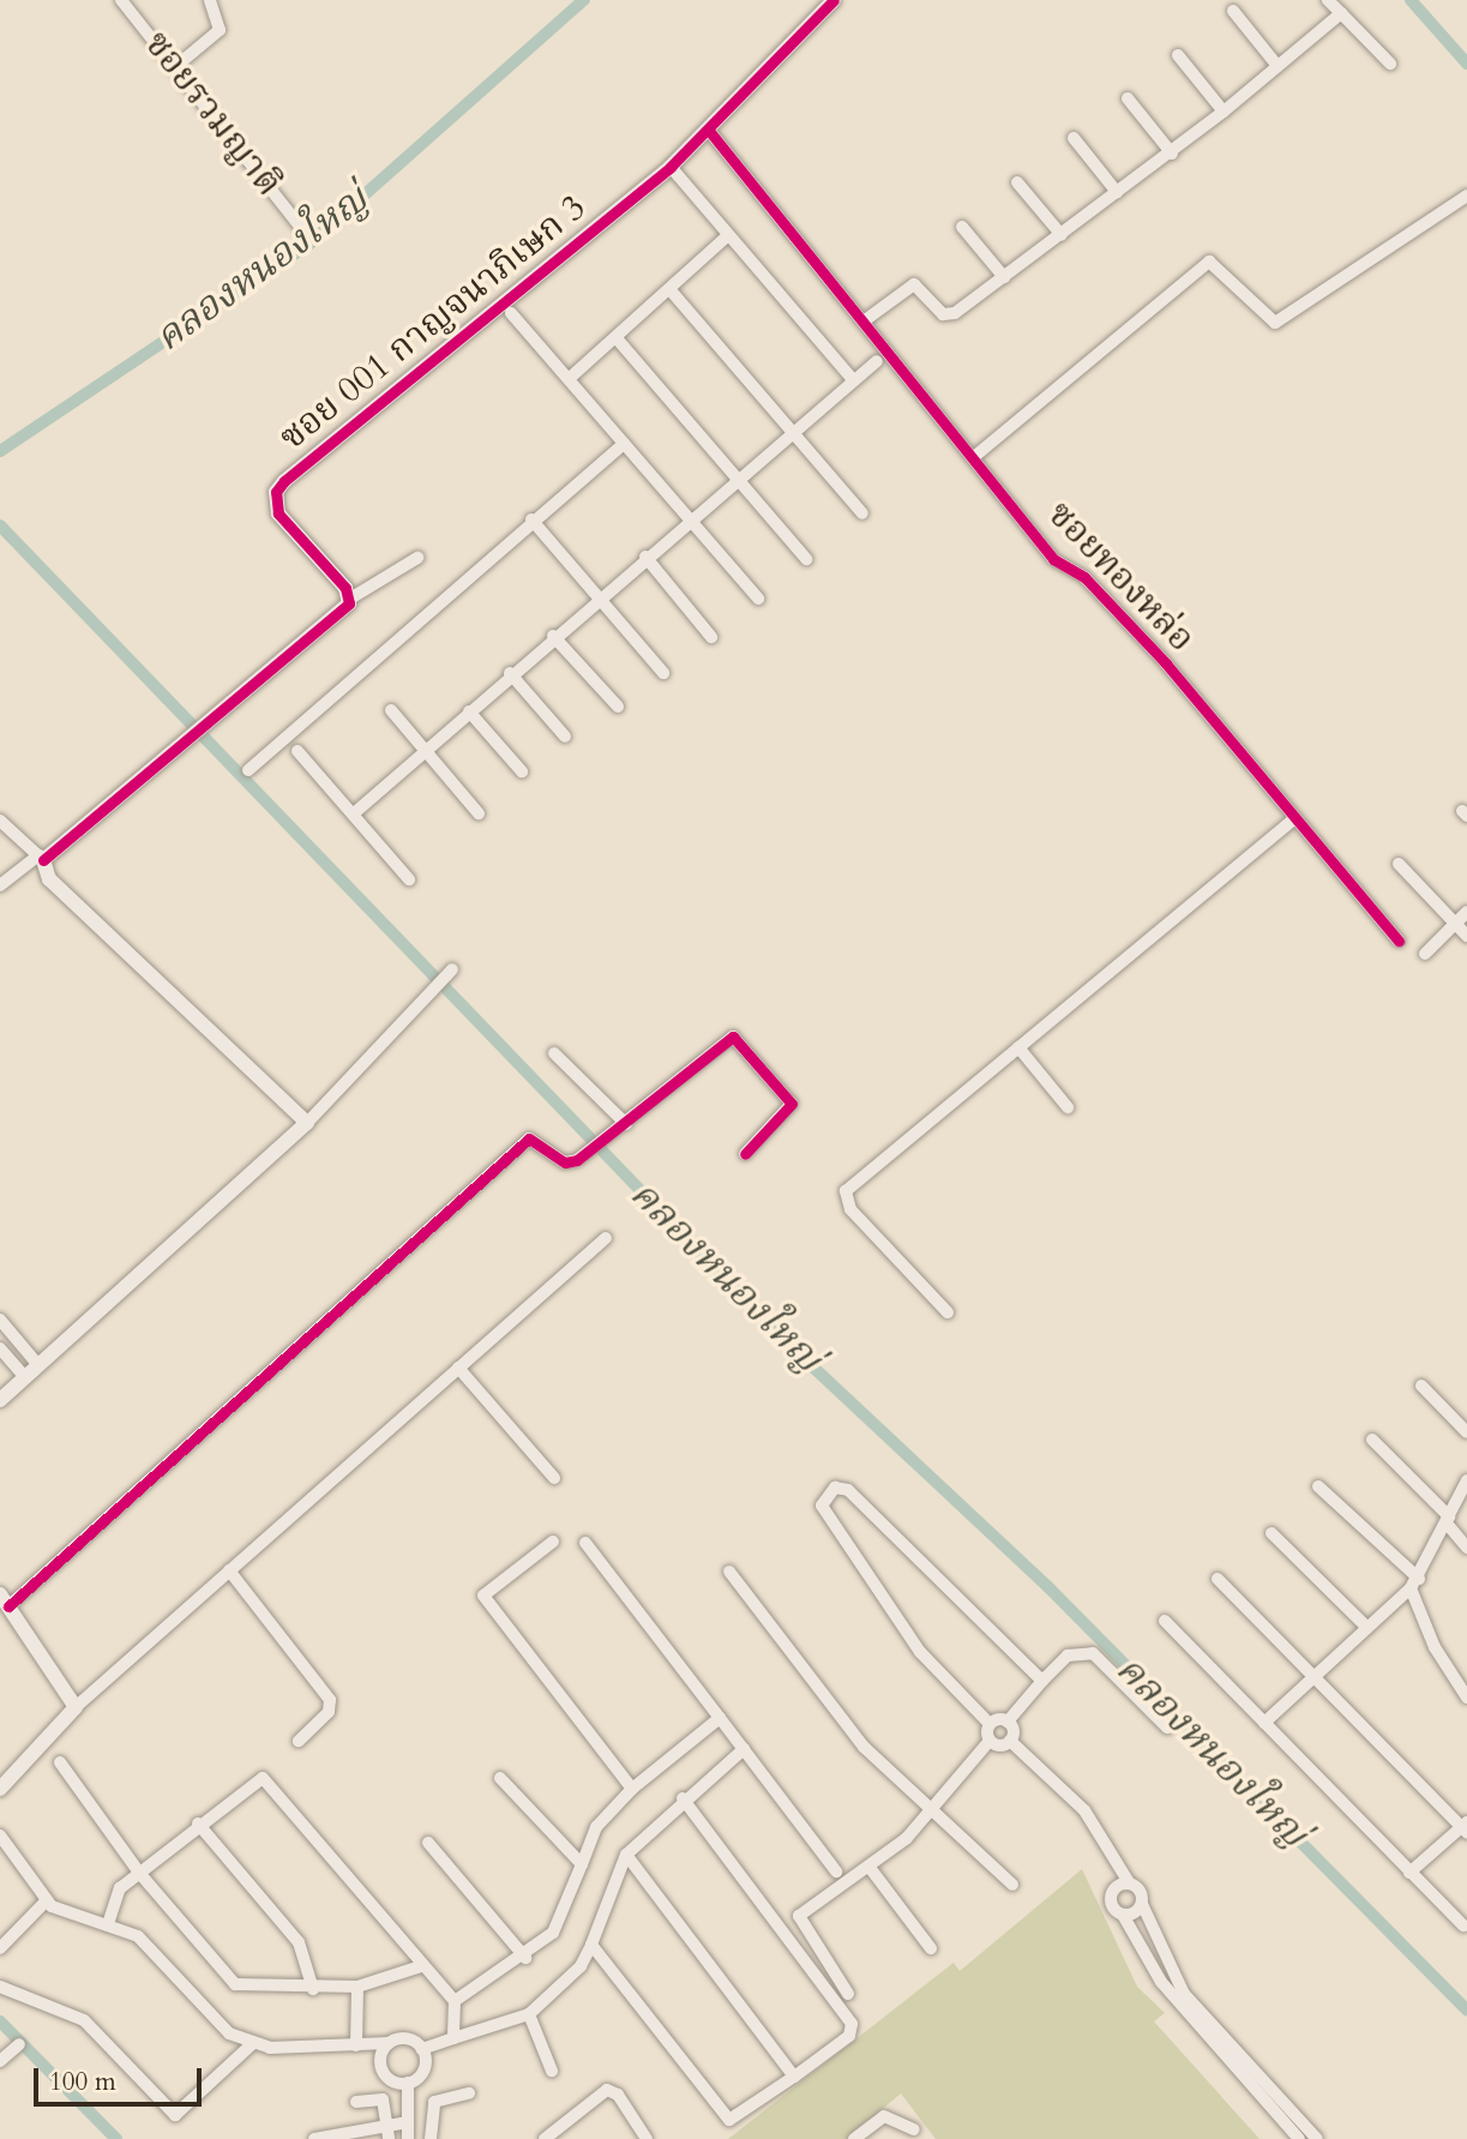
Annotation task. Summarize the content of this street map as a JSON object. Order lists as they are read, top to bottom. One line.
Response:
{"streets":{"street":["ซอยรวมญาติ","ซอย 001 กาญจนาภิเษก 3","ซอยทองหล่อ"]},"crossings":[["ซอย 001 กาญจนาภิเษก 3","ซอยทองหล่อ"]],"water":["คลองหนองใหญ่"],"scale_bar":"100 m"}
